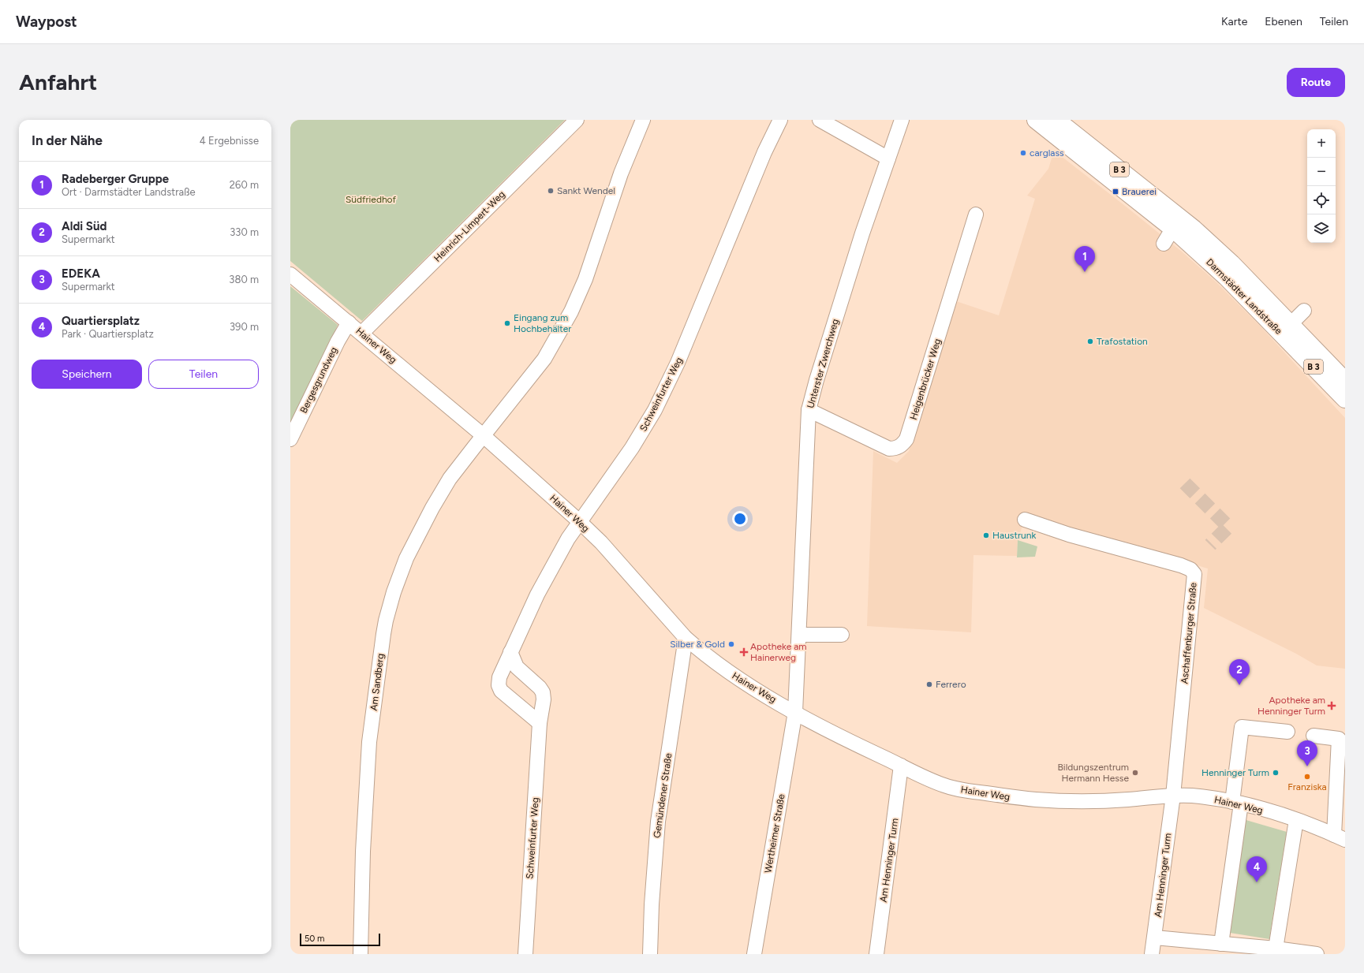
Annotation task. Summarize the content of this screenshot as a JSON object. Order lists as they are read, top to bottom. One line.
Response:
{"streets":{"main road":["B 3","Darmstädter Landstraße"],"street":["Heinrich-Limpert-Weg","Hainer Weg","Unterster Zwerchweg","Heigenbrücker Weg","Bergesgrundweg","Schweinfurter Weg","Aschaffenburger Straße","Am Sandberg","Gemündener Straße","Wertheimer Straße","Am Henninger Turm"]},"crossings":[["Heinrich-Limpert-Weg","Hainer Weg"],["Hainer Weg","Unterster Zwerchweg"],["Hainer Weg","Bergesgrundweg"],["Hainer Weg","Schweinfurter Weg"],["Hainer Weg","Aschaffenburger Straße"],["Hainer Weg","Am Sandberg"],["Hainer Weg","Gemündener Straße"],["Hainer Weg","Wertheimer Straße"],["Hainer Weg","Am Henninger Turm"],["Unterster Zwerchweg","Heigenbrücker Weg"],["Unterster Zwerchweg","Wertheimer Straße"],["Aschaffenburger Straße","Am Henninger Turm"]],"parks":["Südfriedhof"],"places":{"other":["carglass","Sankt Wendel","Eingang zum Hochbehälter","Trafostation","Haustrunk","Silber & Gold","Ferrero","Bildungszentrum Hermann Hesse","Henninger Turm","Franziska"],"transit":["Brauerei"],"health":["Apotheke am Hainerweg","Apotheke am Henninger Turm"]},"scale_bar":"50 m","page":{"header":"Waypost","nav":["Karte","Ebenen","Teilen"],"buttons":["Route",["Speichern","Teilen"]],"title":"Anfahrt","heading":["In der Nähe","4 Ergebnisse"],"map_buttons":["+","−"],"list":[{"mark":"1","name":"Radeberger Gruppe","note":"Ort · Darmstädter Landstraße","value":"260 m"},{"mark":"2","name":"Aldi Süd","note":"Supermarkt","value":"330 m"},{"mark":"3","name":"EDEKA","note":"Supermarkt","value":"380 m"},{"mark":"4","name":"Quartiersplatz","note":"Park · Quartiersplatz","value":"390 m"}],"pins":["1","2","3","4"],"scale":"50 m"}}
